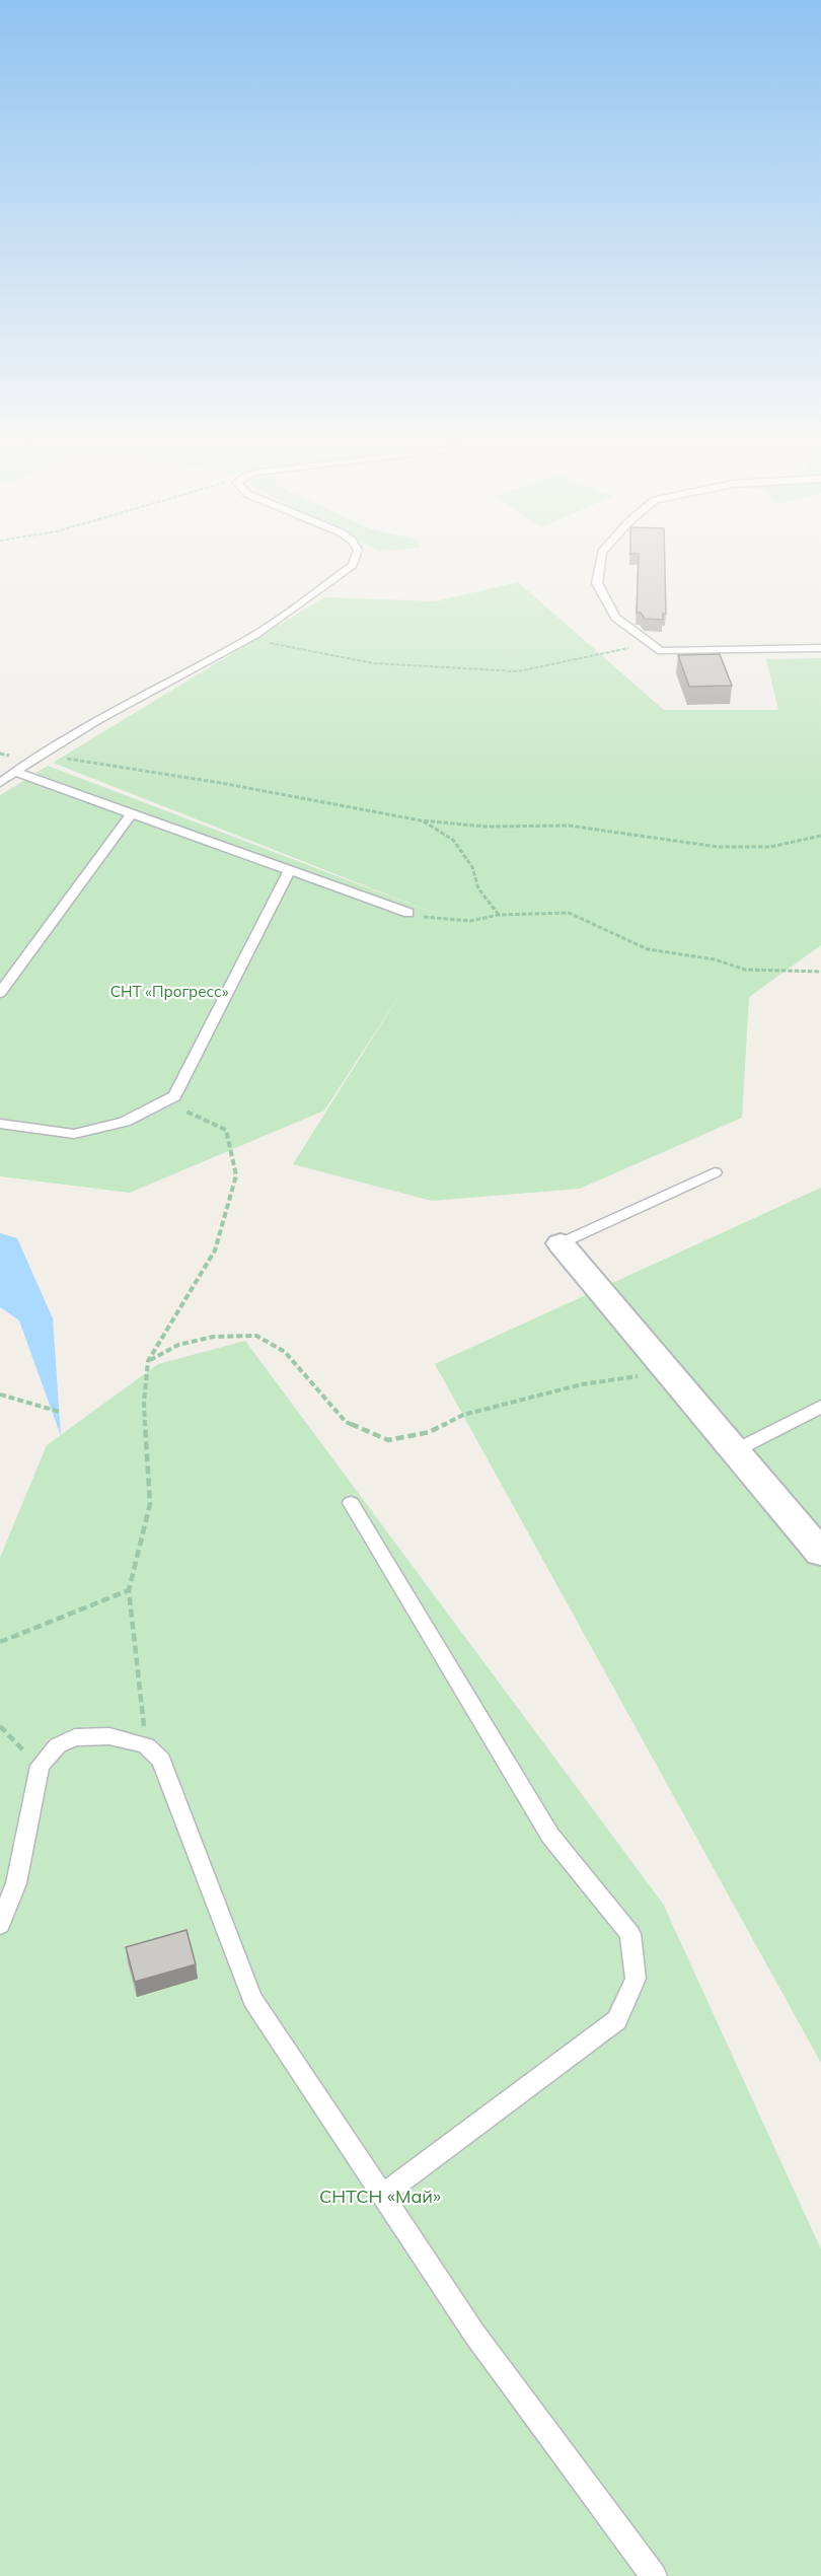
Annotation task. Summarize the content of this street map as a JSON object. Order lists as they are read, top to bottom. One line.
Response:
{"parks":["СНТ «Прогресс»","СНТСН «Май»"]}
